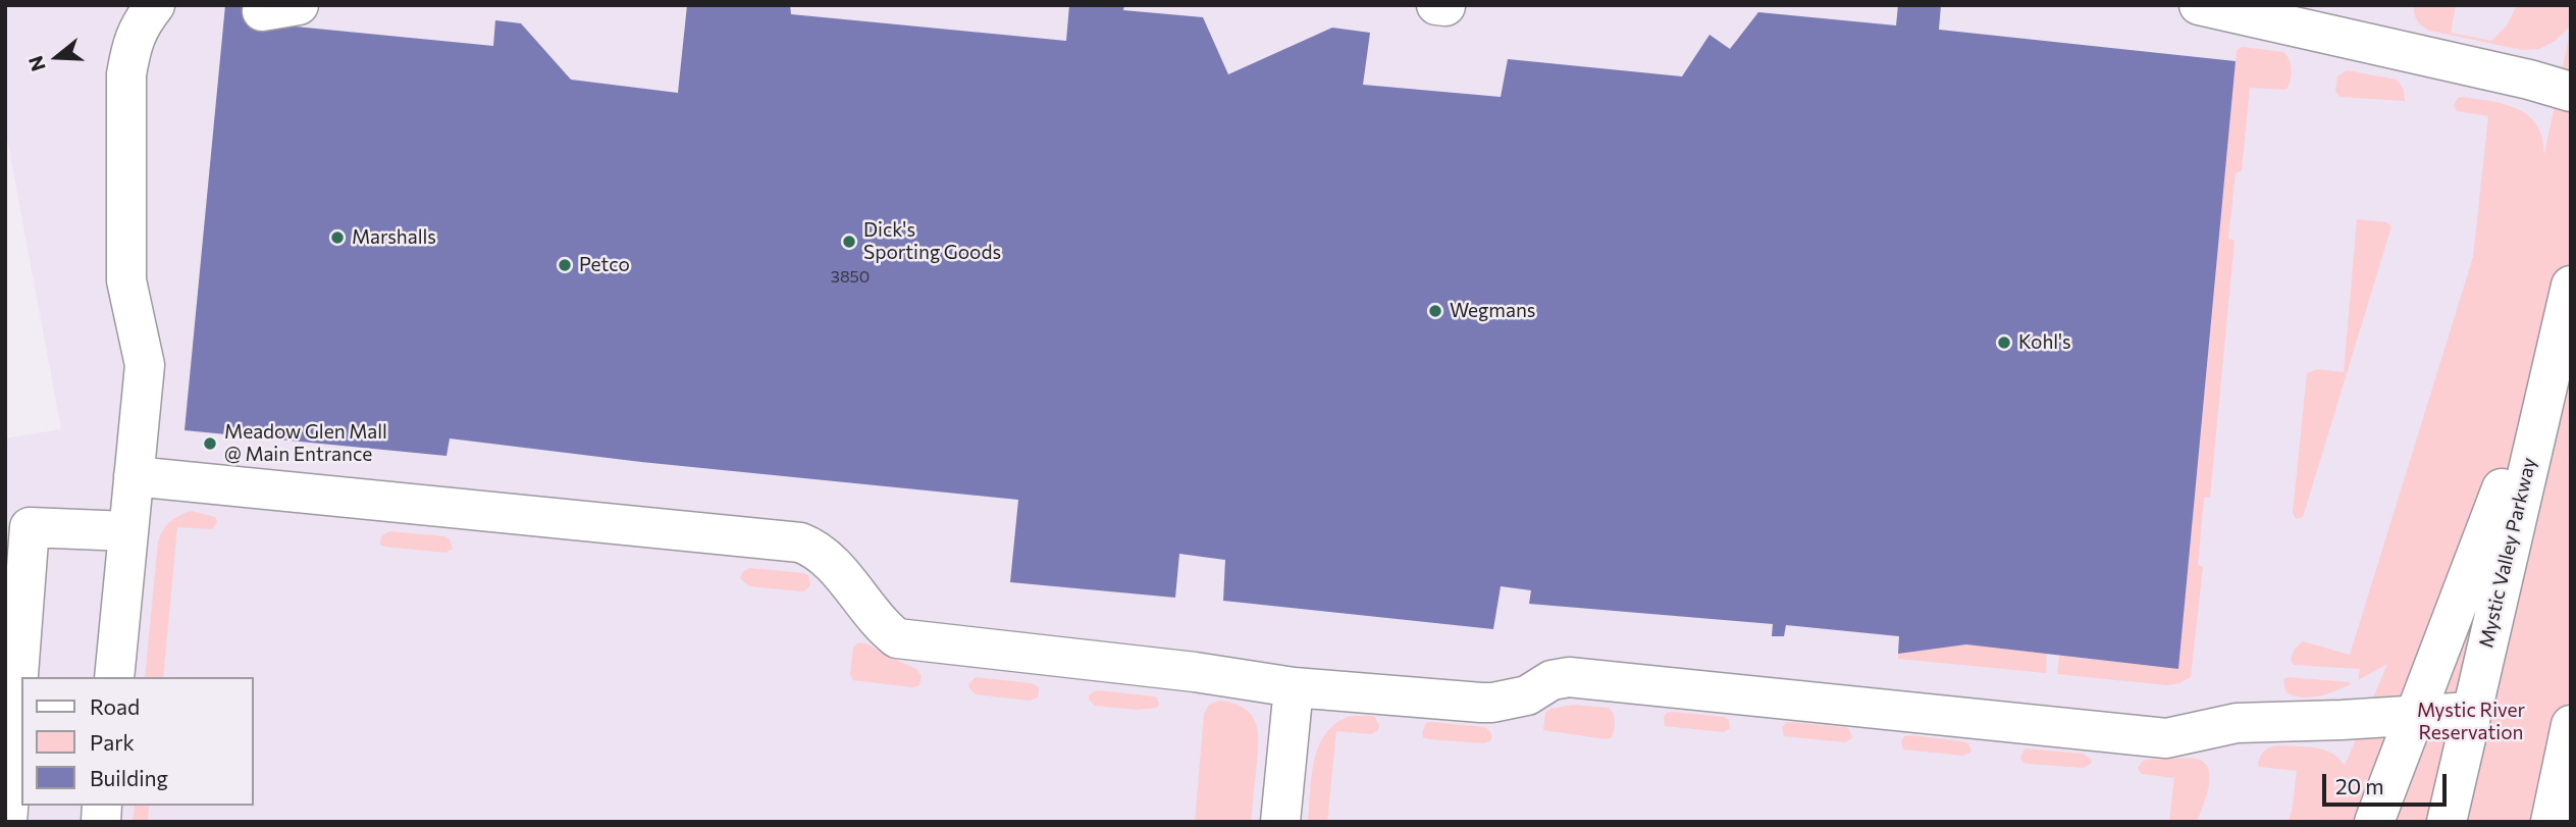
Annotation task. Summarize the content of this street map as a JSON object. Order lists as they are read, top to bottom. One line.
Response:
{"streets":{"main road":["Mystic Valley Parkway"]},"parks":["Mystic River Reservation"],"places":["Marshalls","Dick's Sporting Goods","Petco","Wegmans","Kohl's","Meadow Glen Mall @ Main Entrance"],"house_numbers":["3850"],"legend":["Road","Park","Building"],"scale_bar":"20 m","north":"left"}
